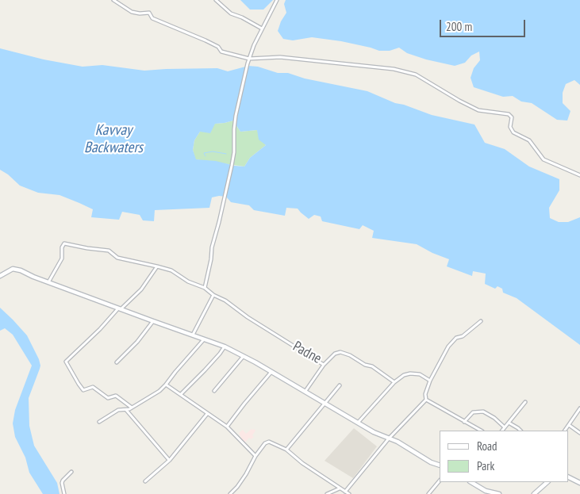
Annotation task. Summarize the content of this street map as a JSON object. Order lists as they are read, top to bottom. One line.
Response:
{"streets":{"street":["Padne"]},"water":["Kavvay Backwaters"],"legend":["Road","Park"],"scale_bar":"200 m"}
